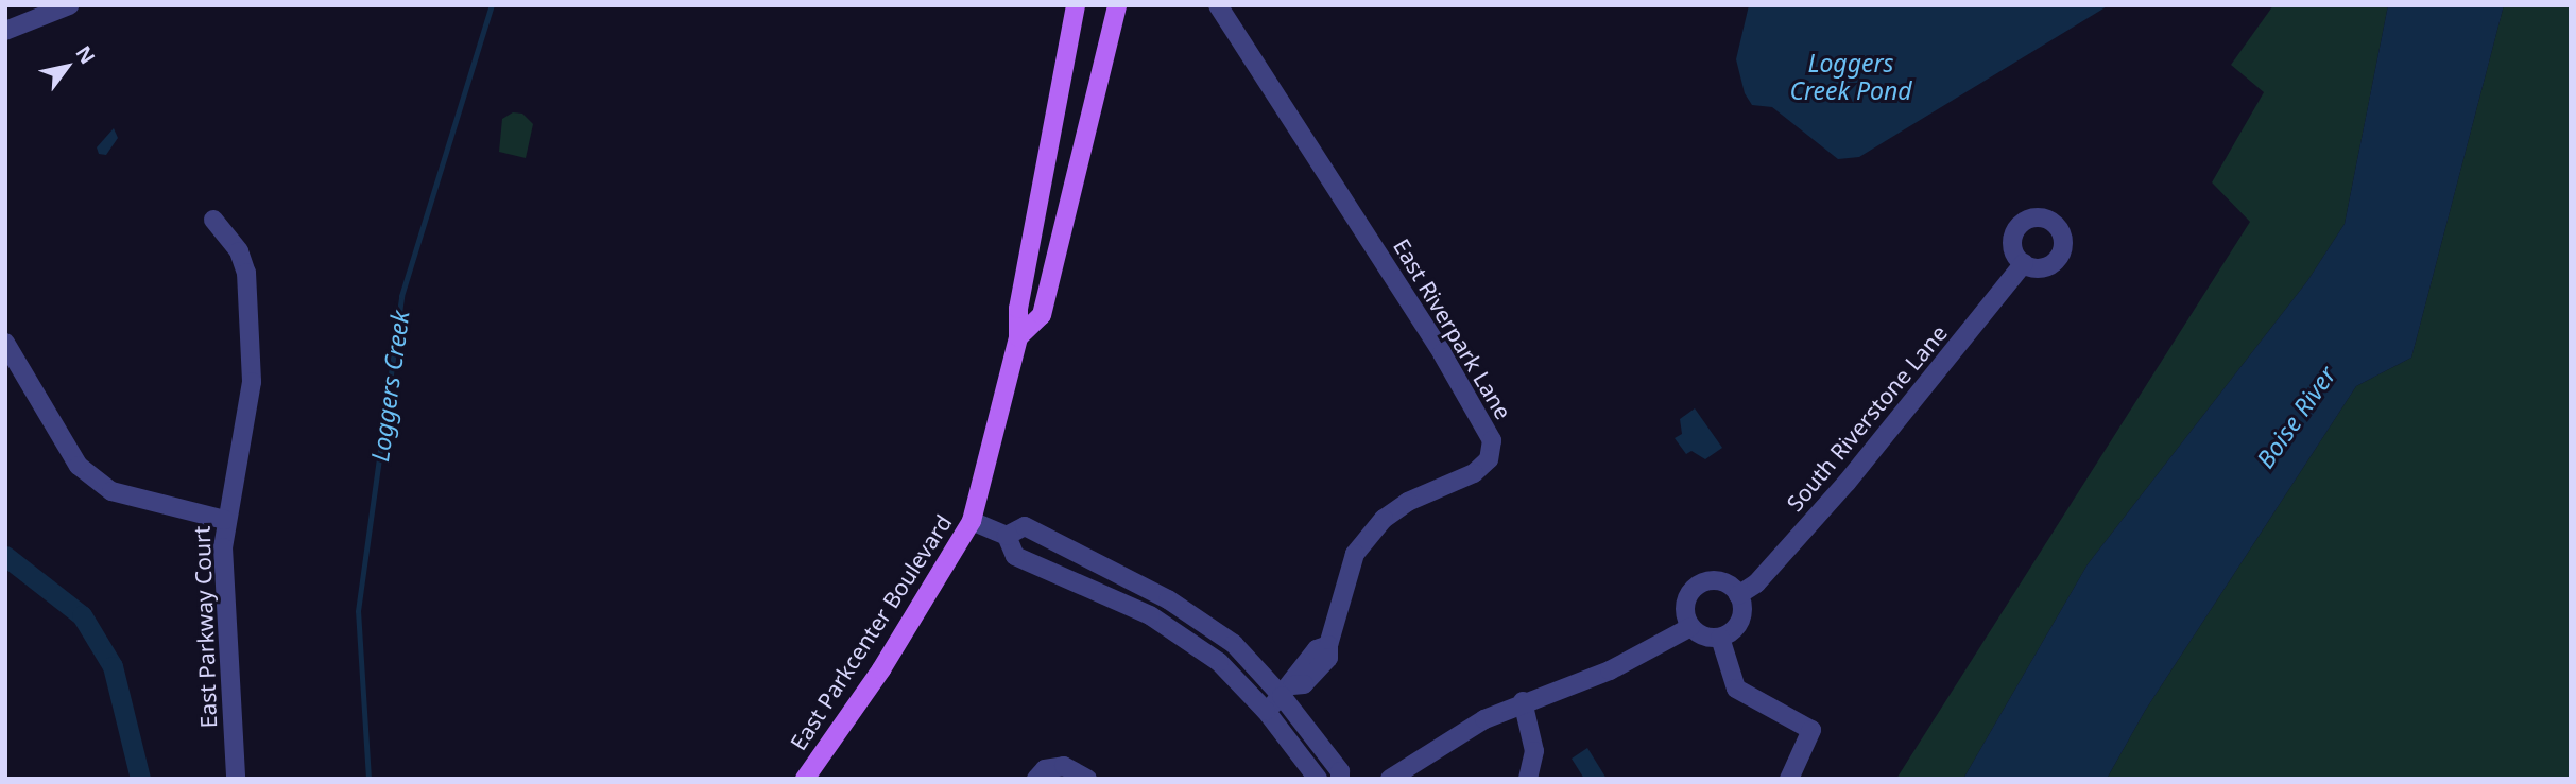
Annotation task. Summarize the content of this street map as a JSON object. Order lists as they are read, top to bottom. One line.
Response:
{"streets":{"main road":["East Parkcenter Boulevard"],"street":["East Riverpark Lane","South Riverstone Lane","East Parkway Court"]},"water":["Loggers Creek Pond","Loggers Creek","Boise River"],"north":"top right"}
